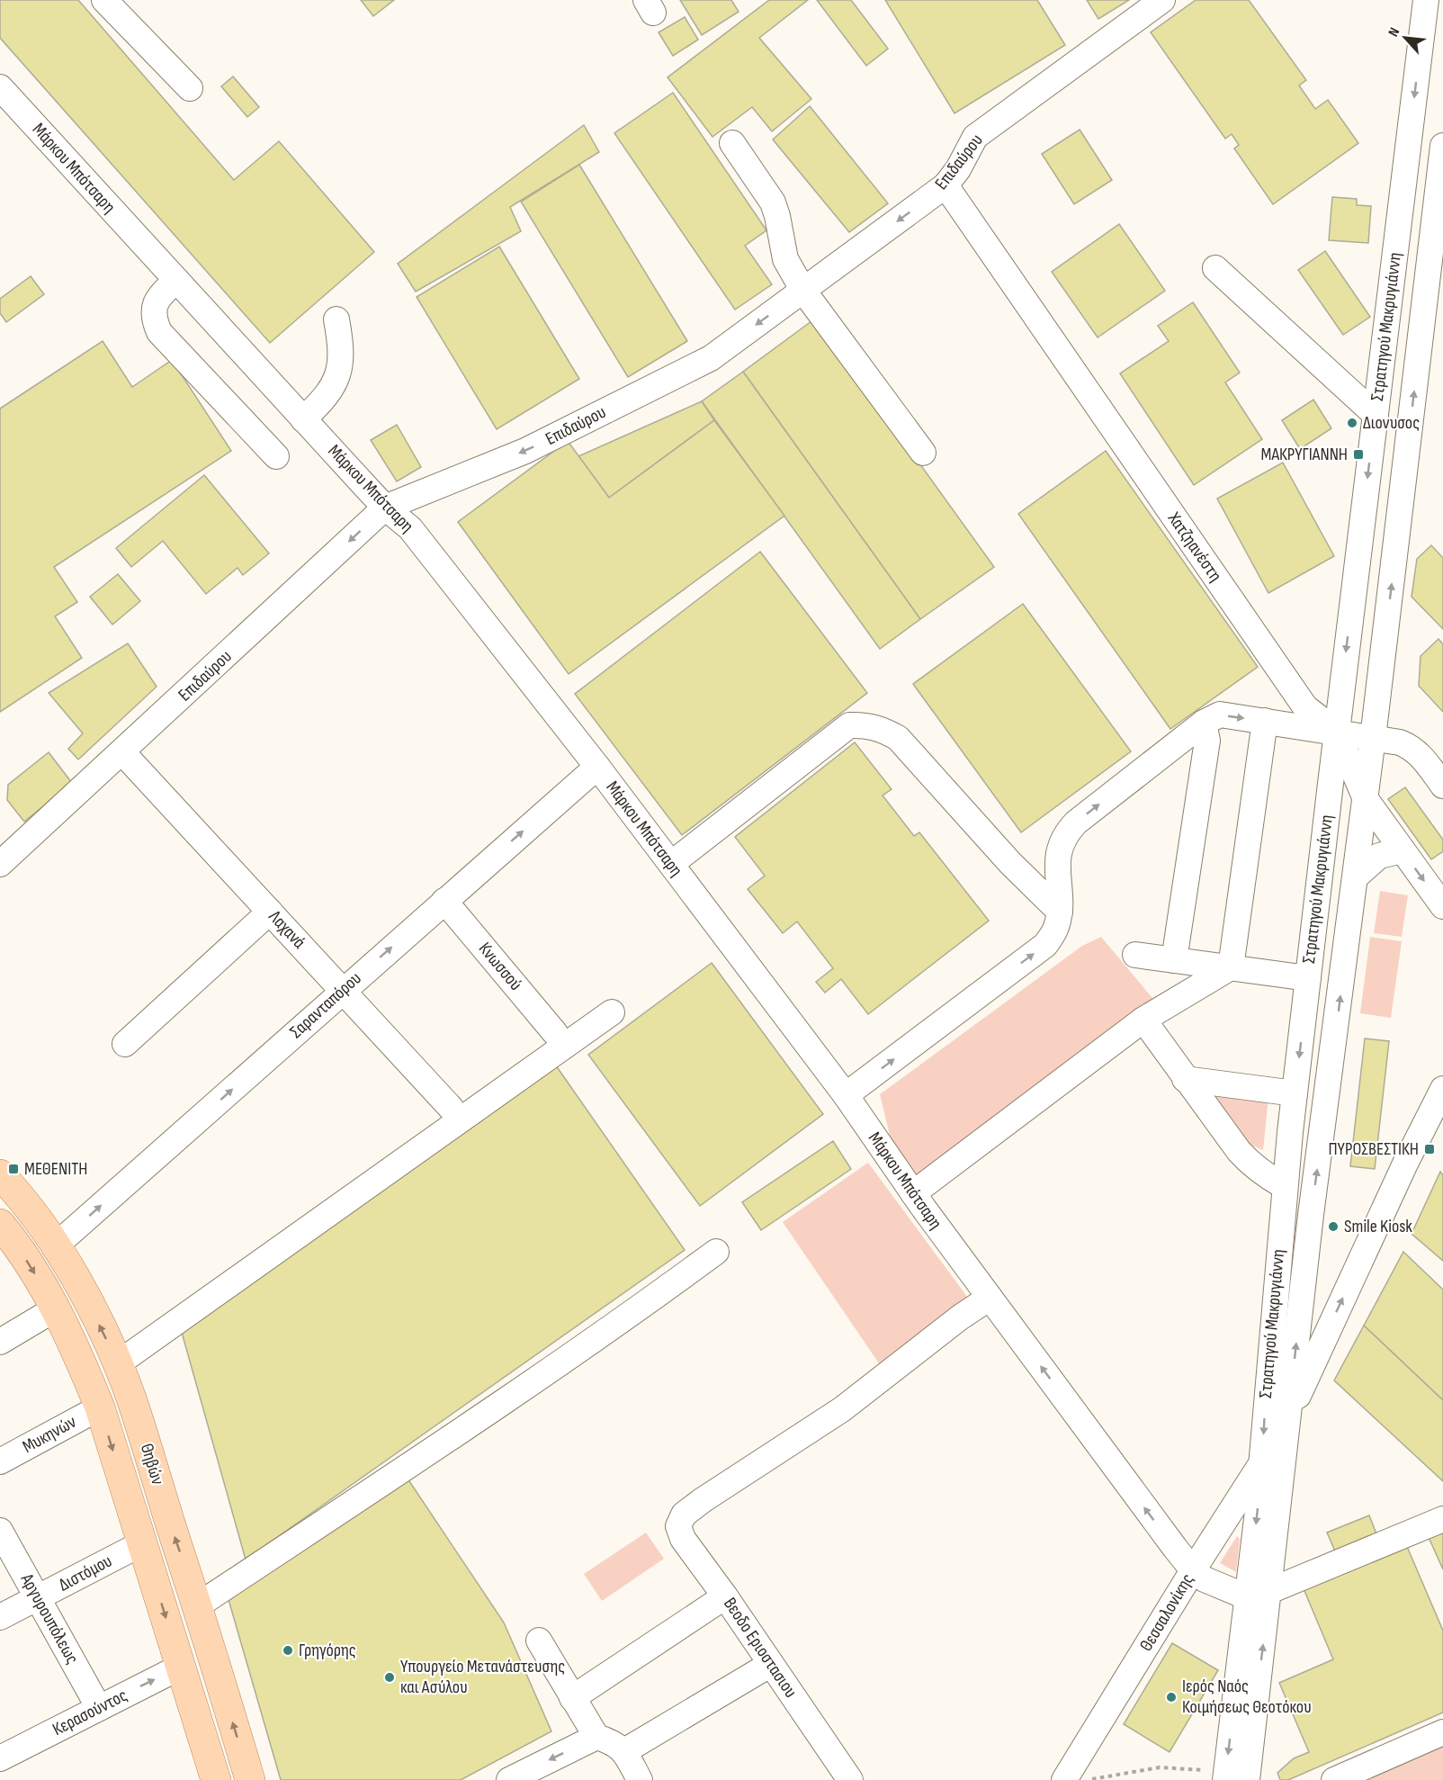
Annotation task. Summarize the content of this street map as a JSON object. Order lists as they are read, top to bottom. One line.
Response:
{"streets":{"main road":["Θηβών"],"street":["Επιδαύρου","Μάρκου Μπότσαρη","Στρατηγού Μακρυγιάννη","Χατζηανέστη","Λαχανά","Κνωσσού","Σαρανταπόρου","Μυκηνών","Διστόμου","Θεσσαλονίκης","Αργυρουπόλεως","Βεοδο Εριοστασιου","Κερασούντος"]},"crossings":[["Επιδαύρου","Μάρκου Μπότσαρη"],["Επιδαύρου","Χατζηανέστη"],["Επιδαύρου","Λαχανά"],["Μάρκου Μπότσαρη","Στρατηγού Μακρυγιάννη"],["Μάρκου Μπότσαρη","Σαρανταπόρου"],["Μάρκου Μπότσαρη","Θεσσαλονίκης"],["Μάρκου Μπότσαρη","Βεοδο Εριοστασιου"],["Στρατηγού Μακρυγιάννη","Χατζηανέστη"],["Στρατηγού Μακρυγιάννη","Θεσσαλονίκης"],["Λαχανά","Σαρανταπόρου"],["Κνωσσού","Σαρανταπόρου"],["Σαρανταπόρου","Θηβών"],["Μυκηνών","Θηβών"],["Θηβών","Διστόμου"],["Θηβών","Κερασούντος"],["Διστόμου","Αργυρουπόλεως"],["Αργυρουπόλεως","Κερασούντος"]],"one_way":["Επιδαύρου","Κερασούντος"],"places":{"other":["Διονυσος","Smile Kiosk","Γρηγόρης","Υπουργείο Μετανάστευσης και Ασύλου","Ιερός Ναός Κοιμήσεως Θεοτόκου"],"transit":["ΜΑΚΡΥΓΙΑΝΝΗ","ΠΥΡΟΣΒΕΣΤΙΚΗ","ΜΕΘΕΝΙΤΗ"]},"north":"top left"}
